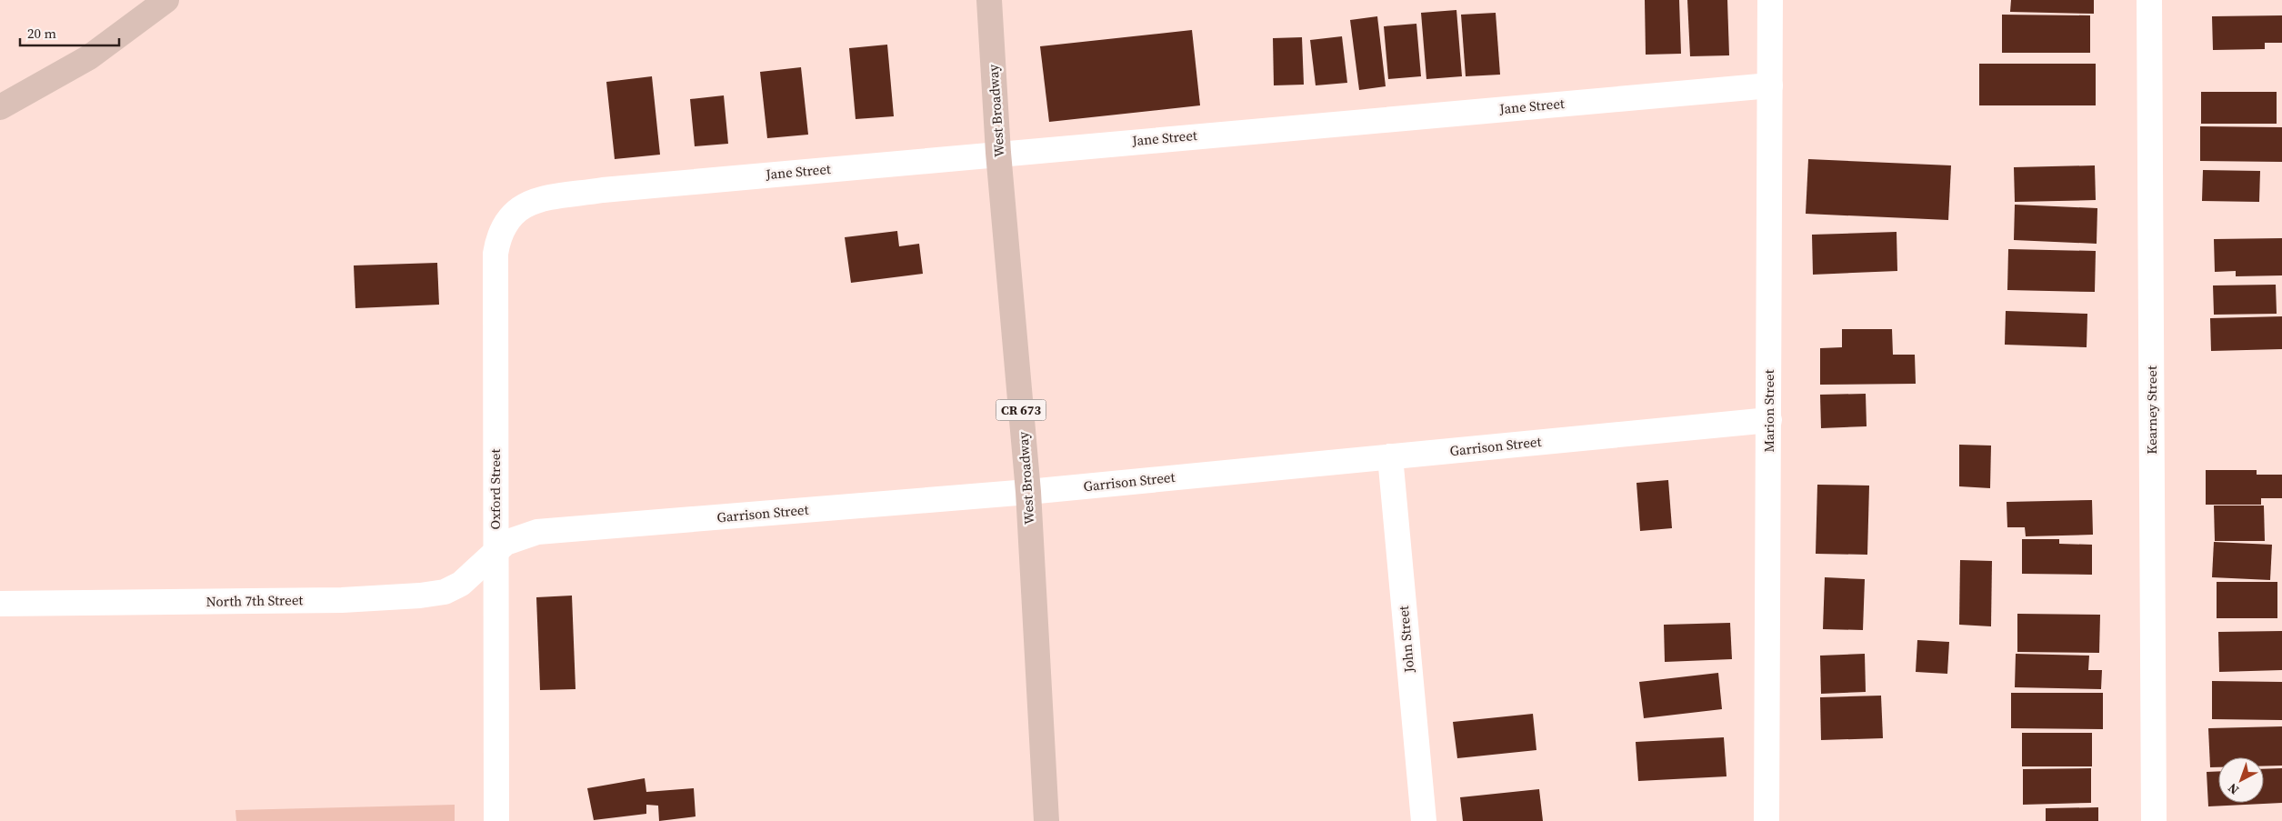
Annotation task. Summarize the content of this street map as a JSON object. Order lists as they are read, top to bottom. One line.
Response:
{"streets":{"main road":["West Broadway","CR 673"],"street":["Jane Street","Kearney Street","Marion Street","Garrison Street","Oxford Street","North 7th Street","John Street"]},"crossings":[["Jane Street","West Broadway"],["Jane Street","Marion Street"],["Jane Street","Oxford Street"],["West Broadway","Garrison Street"],["Marion Street","Garrison Street"],["Garrison Street","Oxford Street"],["Garrison Street","North 7th Street"],["Garrison Street","John Street"],["Oxford Street","North 7th Street"]],"scale_bar":"20 m","north":"bottom left"}
